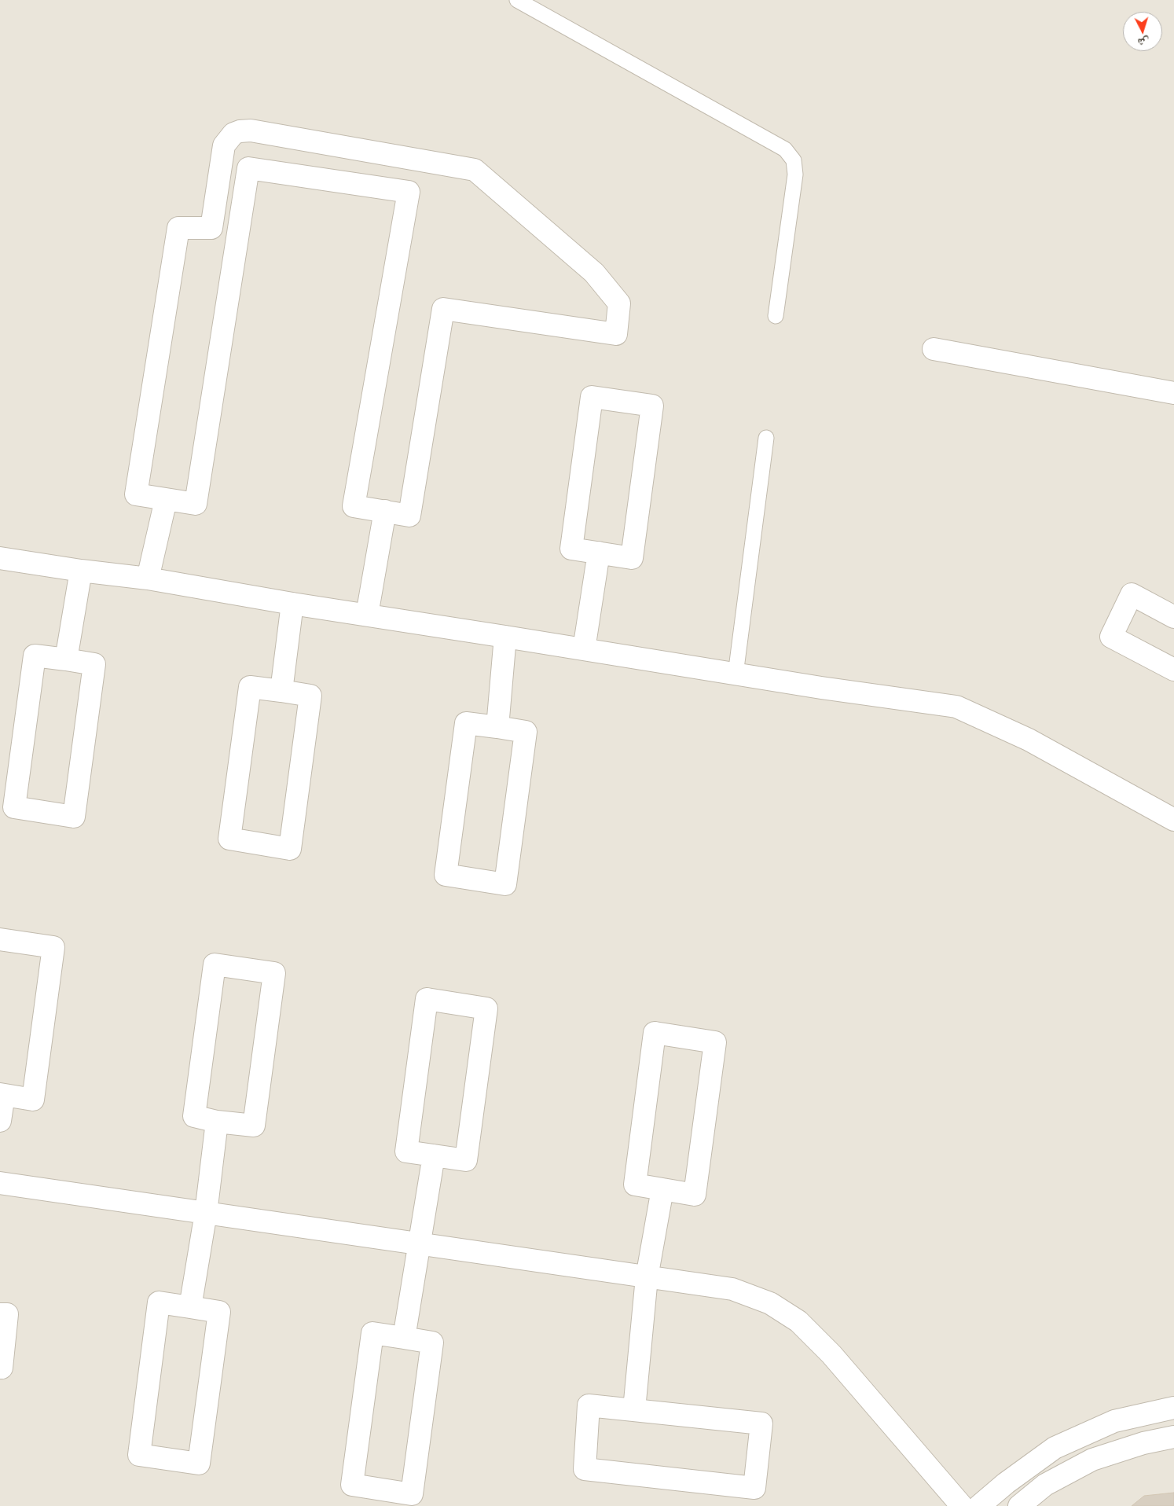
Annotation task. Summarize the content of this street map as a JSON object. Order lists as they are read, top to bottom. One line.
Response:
{"north":"bottom"}
